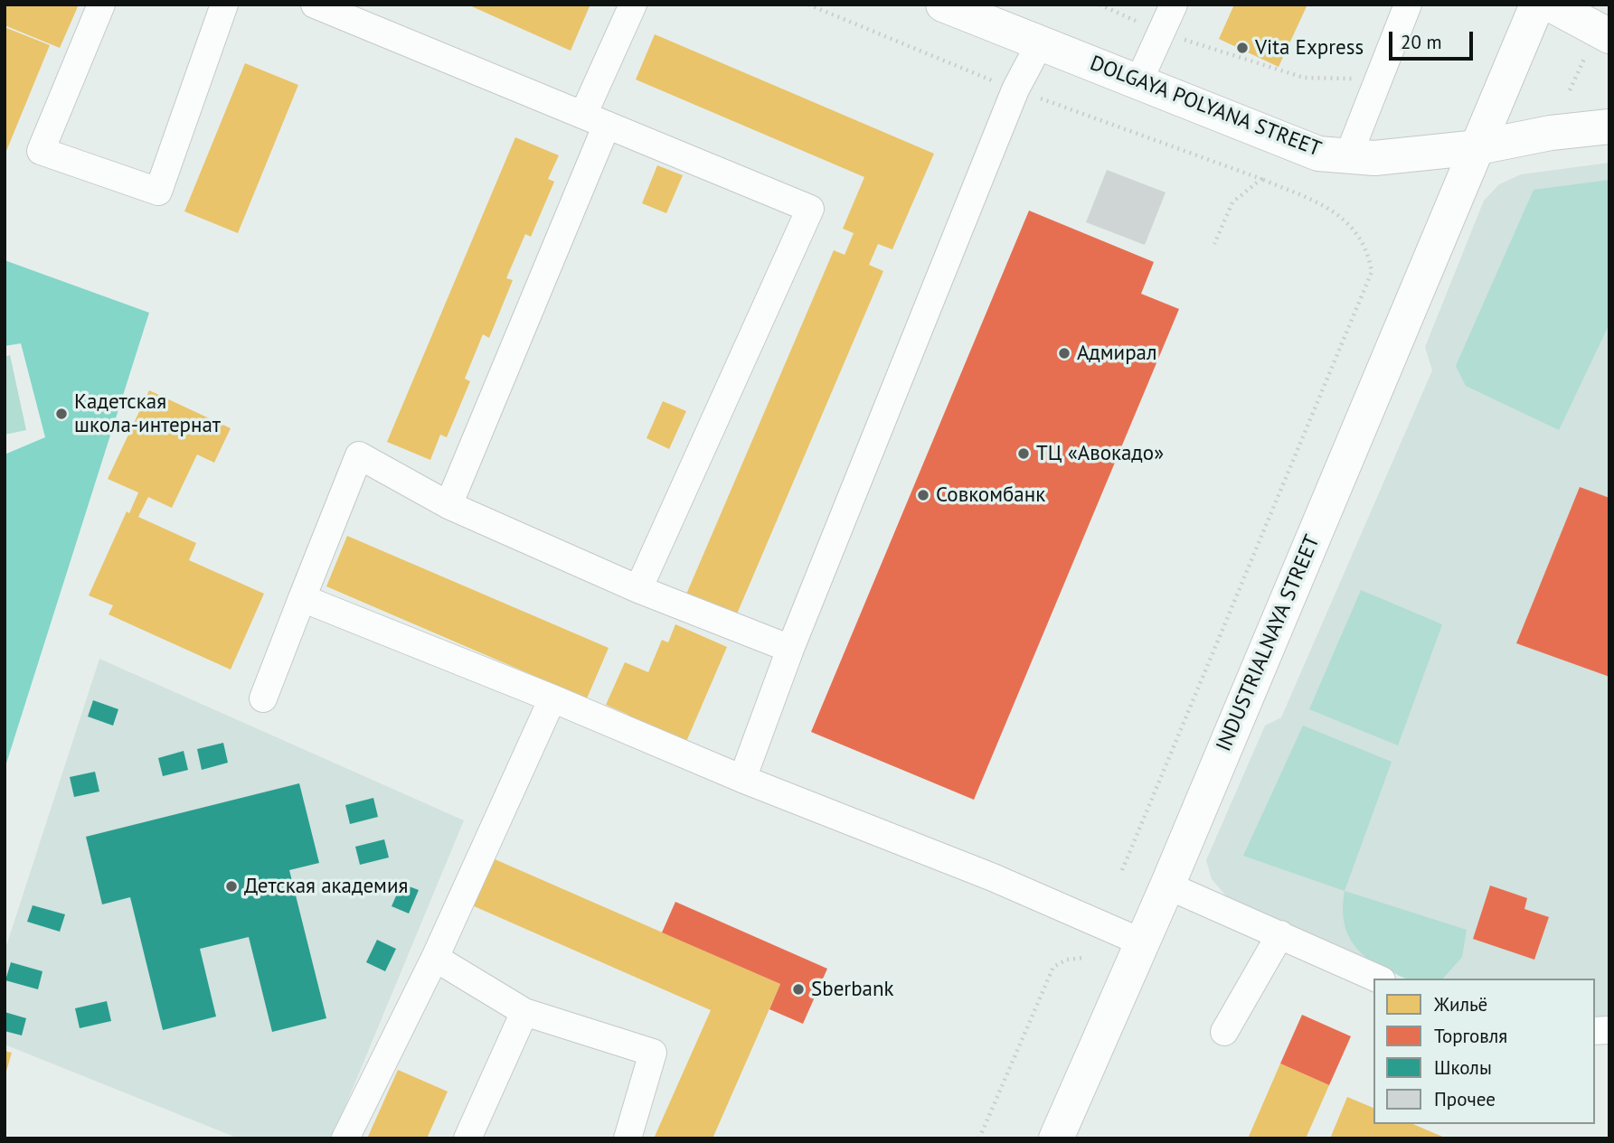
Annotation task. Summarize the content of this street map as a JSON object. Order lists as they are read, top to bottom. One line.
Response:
{"streets":{"main road":["DOLGAYA POLYANA STREET","INDUSTRIALNAYA STREET"]},"crossings":[["DOLGAYA POLYANA STREET","INDUSTRIALNAYA STREET"]],"places":["Vita Express","Адмирал","Кадетская школа-интернат","ТЦ «Авокадо»","Совкомбанк","Детская академия","Sberbank"],"legend":["Жильё","Торговля","Школы","Прочее"],"scale_bar":"20 m"}
